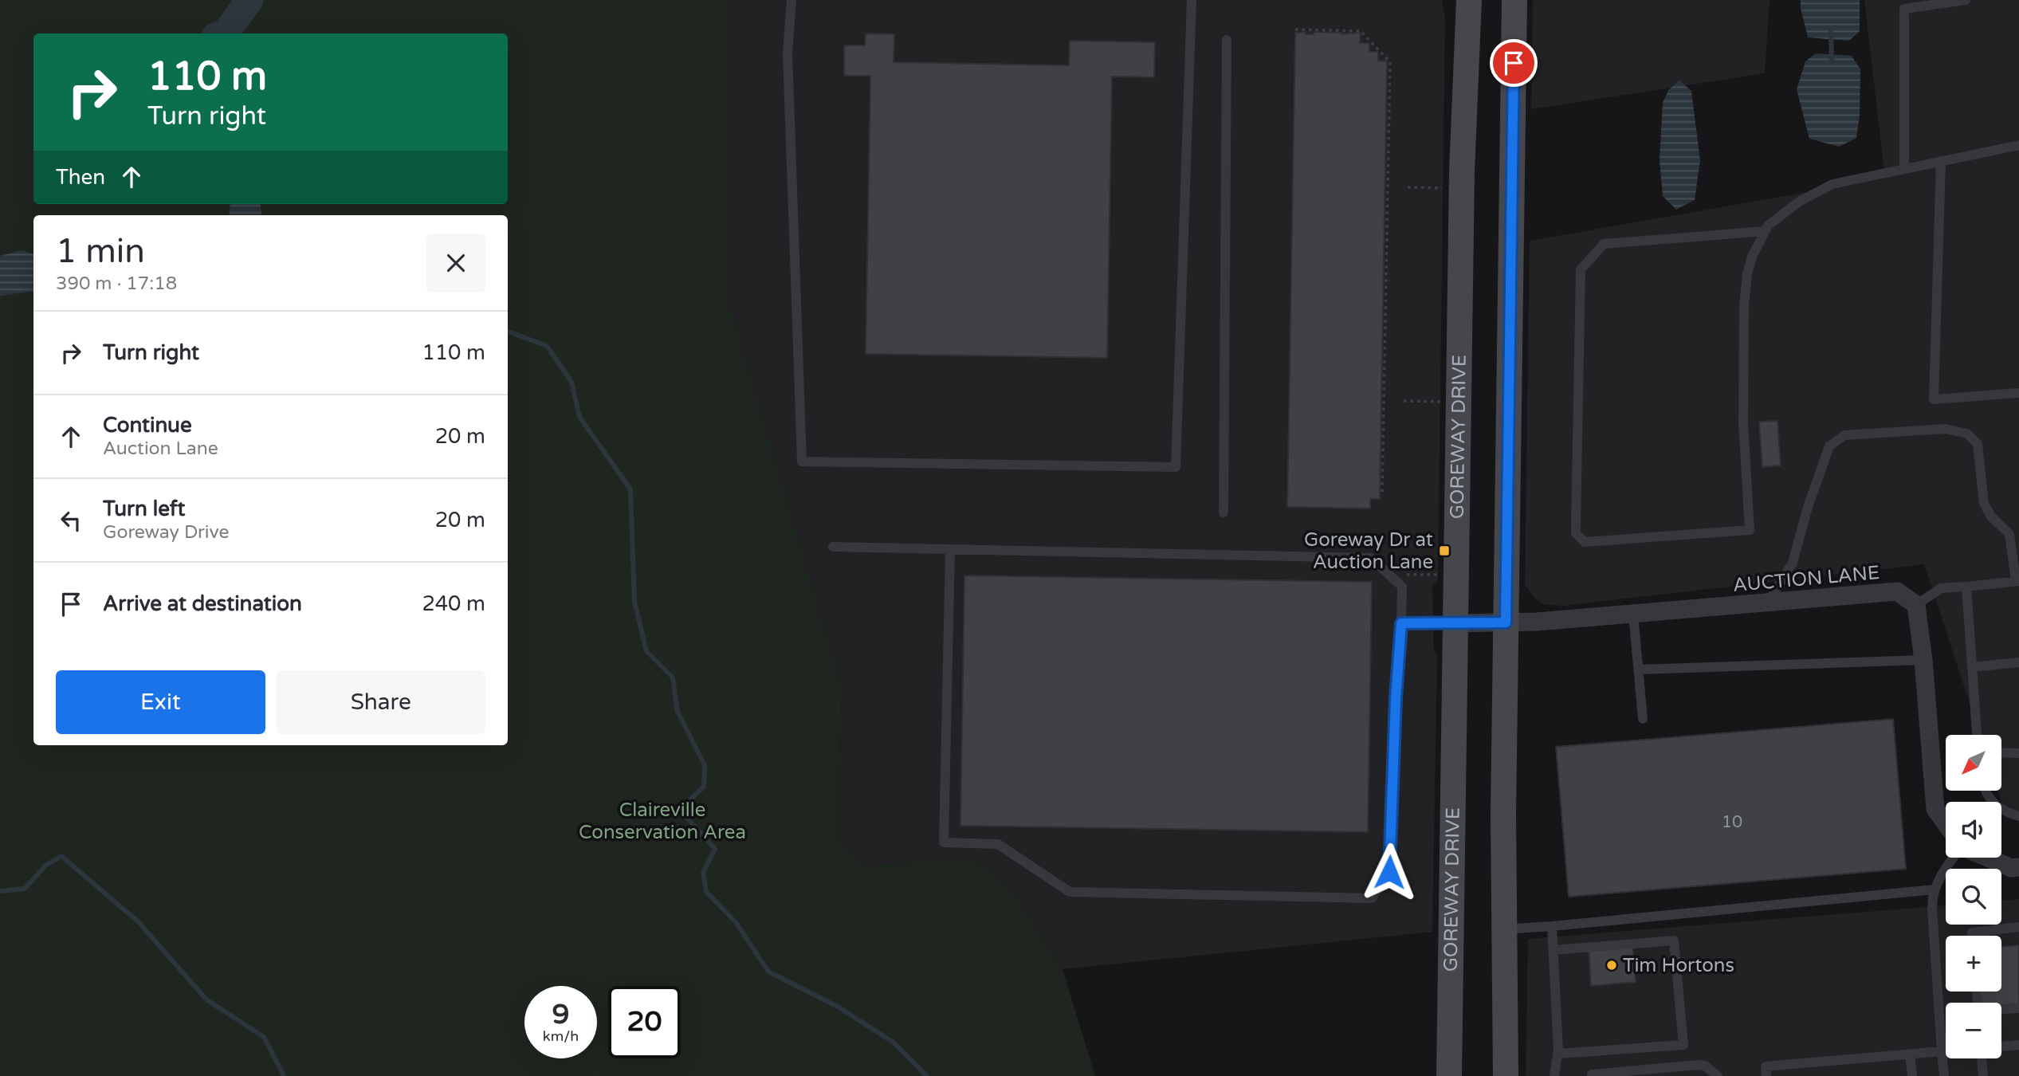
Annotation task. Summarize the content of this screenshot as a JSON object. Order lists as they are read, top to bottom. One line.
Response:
{"streets":{"main road":["GOREWAY DRIVE"],"street":["AUCTION LANE"]},"crossings":[["GOREWAY DRIVE","AUCTION LANE"]],"parks":["Claireville Conservation Area"],"places":{"transit":["Goreway Dr at Auction Lane"],"other":["Tim Hortons"]},"house_numbers":["10"],"north":"bottom left","page":{"turn":["110 m","Turn right"],"then":"Then","heading":["1 min","390 m · 17:18"],"list":[{"name":"Turn right","value":"110 m"},{"name":"Continue","note":"Auction Lane","value":"20 m"},{"name":"Turn left","note":"Goreway Drive","value":"20 m"},{"name":"Arrive at destination","value":"240 m"}],"buttons":["Exit","Share"],"map_buttons":["+","−"],"speed":"9 km/h","limit":"20"}}
